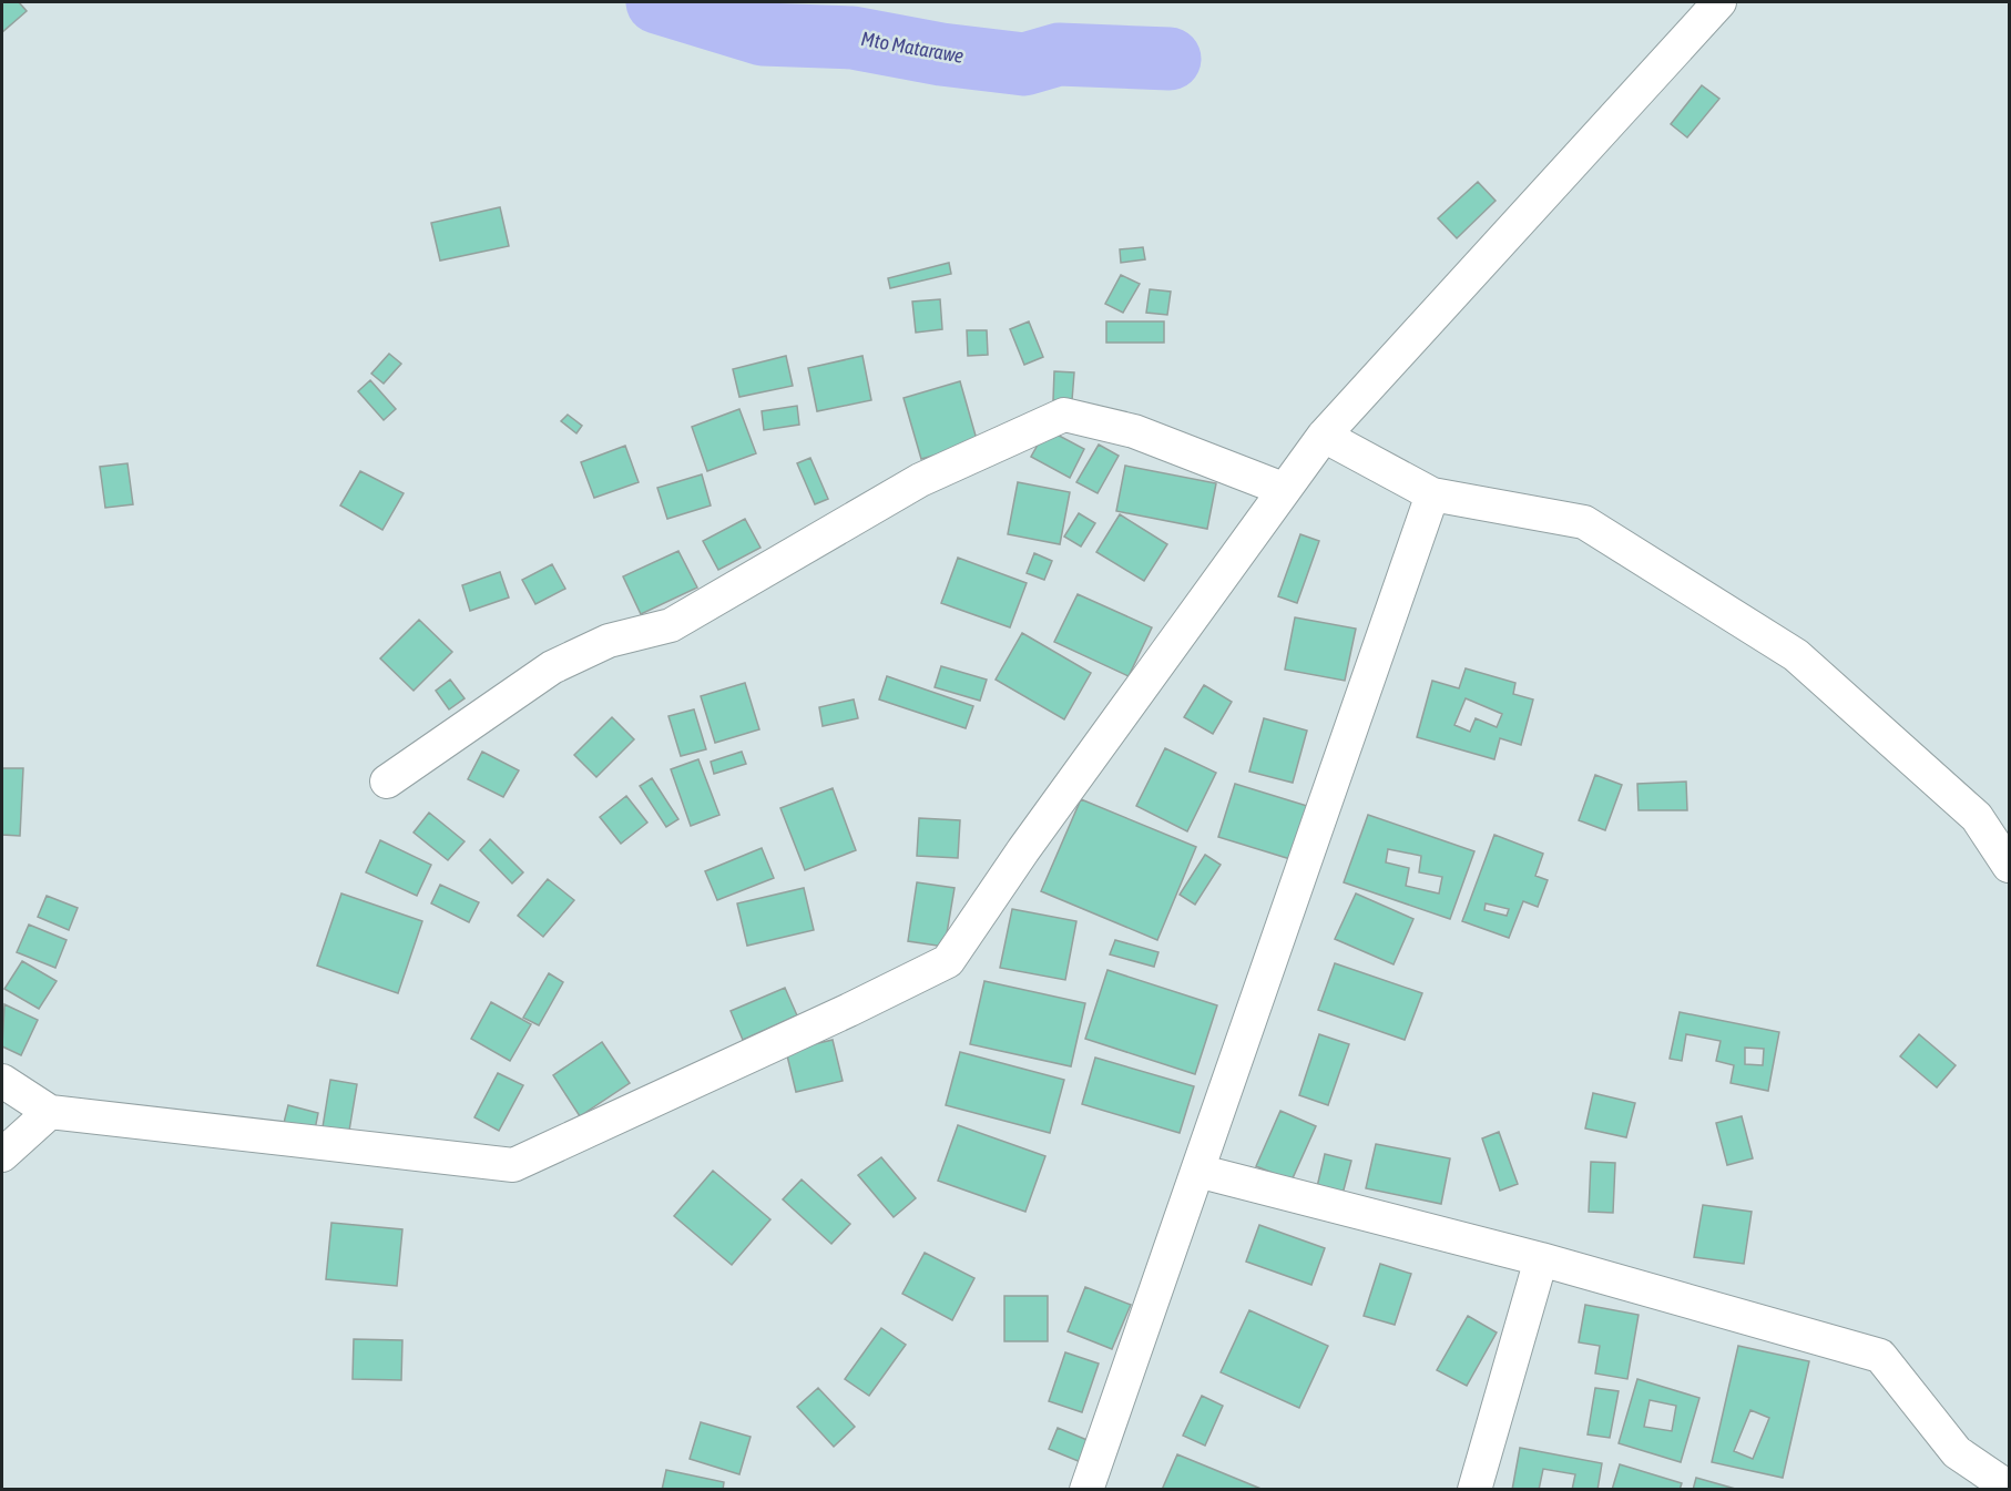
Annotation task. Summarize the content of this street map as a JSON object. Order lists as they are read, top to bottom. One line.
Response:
{"water":["Mto Matarawe"]}
